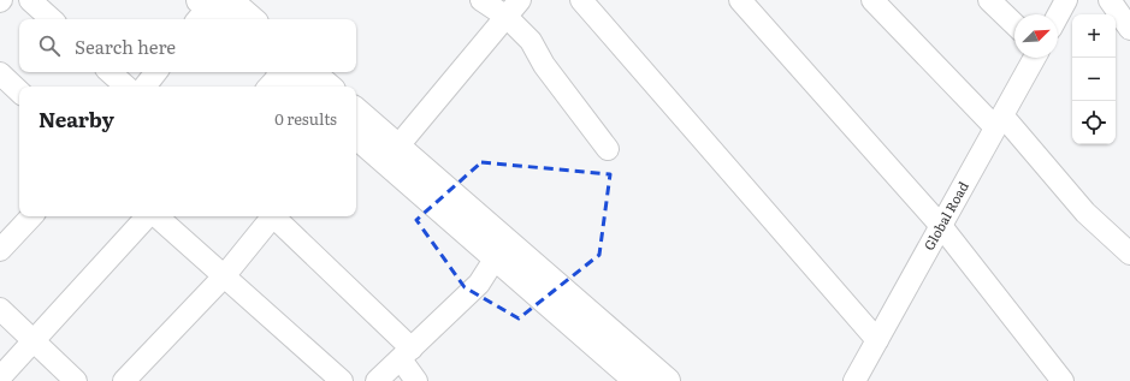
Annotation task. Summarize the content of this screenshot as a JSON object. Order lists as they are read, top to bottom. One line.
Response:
{"streets":{"street":["Global Road"]},"north":"top right","page":{"map_buttons":["+","−"],"search":"Search here","heading":["Nearby","0 results"]}}
